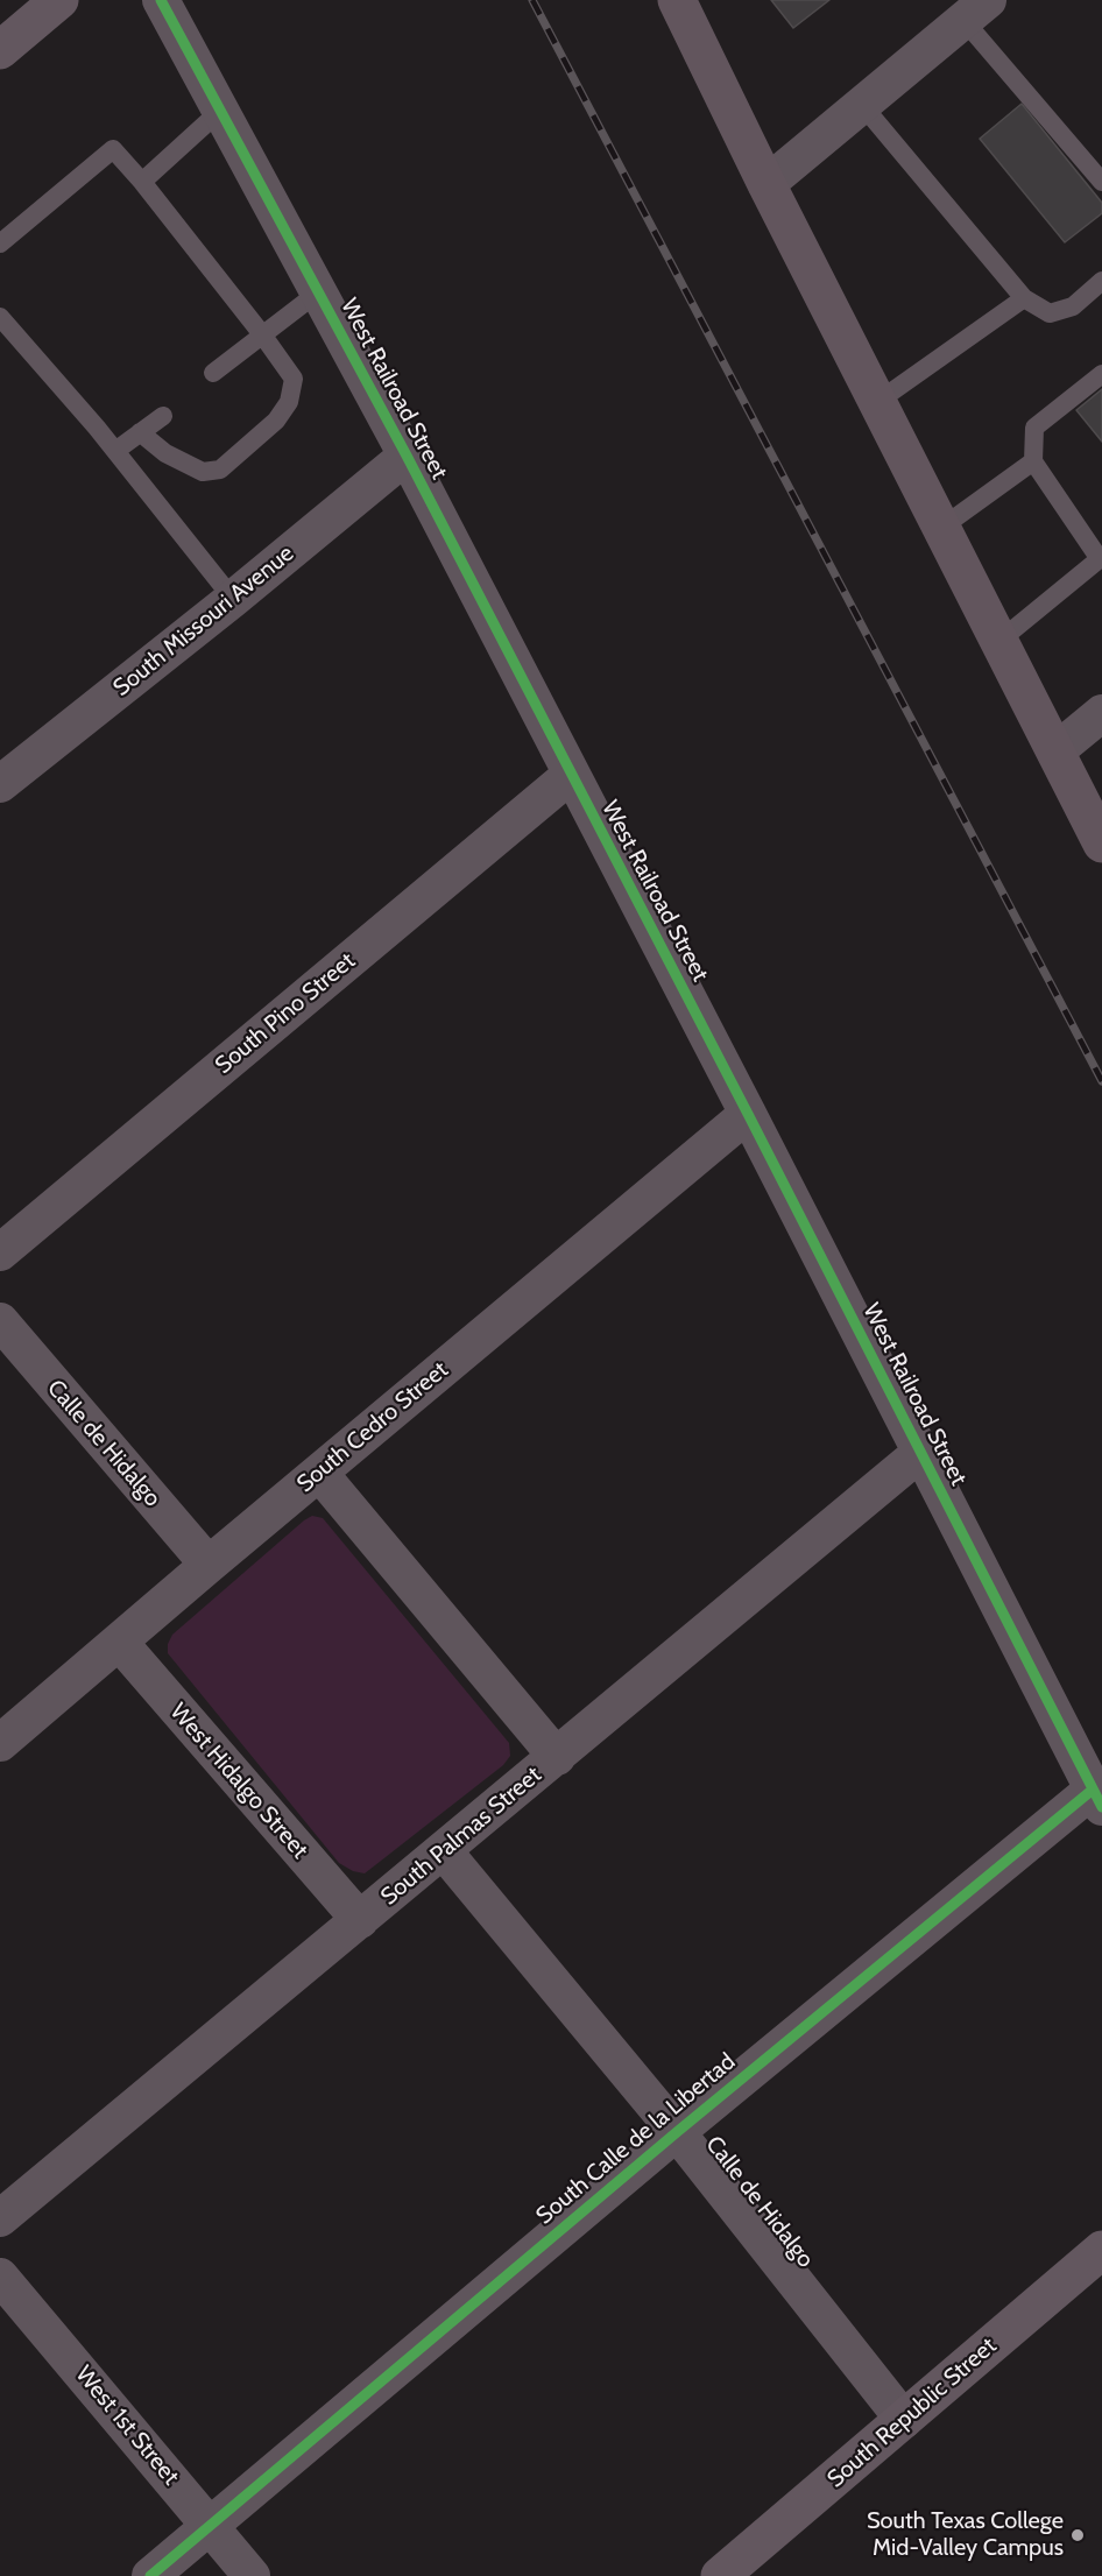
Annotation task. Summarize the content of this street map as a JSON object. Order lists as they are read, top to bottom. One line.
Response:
{"streets":{"street":["West Railroad Street","South Missouri Avenue","South Pino Street","South Cedro Street","Calle de Hidalgo","West Hidalgo Street","South Palmas Street","South Calle de la Libertad","South Republic Street","West 1st Street"]},"crossings":[["West Railroad Street","South Missouri Avenue"],["West Railroad Street","South Pino Street"],["West Railroad Street","South Cedro Street"],["West Railroad Street","South Palmas Street"],["West Railroad Street","South Calle de la Libertad"],["South Cedro Street","Calle de Hidalgo"],["South Cedro Street","West Hidalgo Street"],["Calle de Hidalgo","South Palmas Street"],["Calle de Hidalgo","South Calle de la Libertad"],["Calle de Hidalgo","South Republic Street"],["West Hidalgo Street","South Palmas Street"],["South Calle de la Libertad","West 1st Street"]],"places":["South Texas College Mid-Valley Campus"]}
